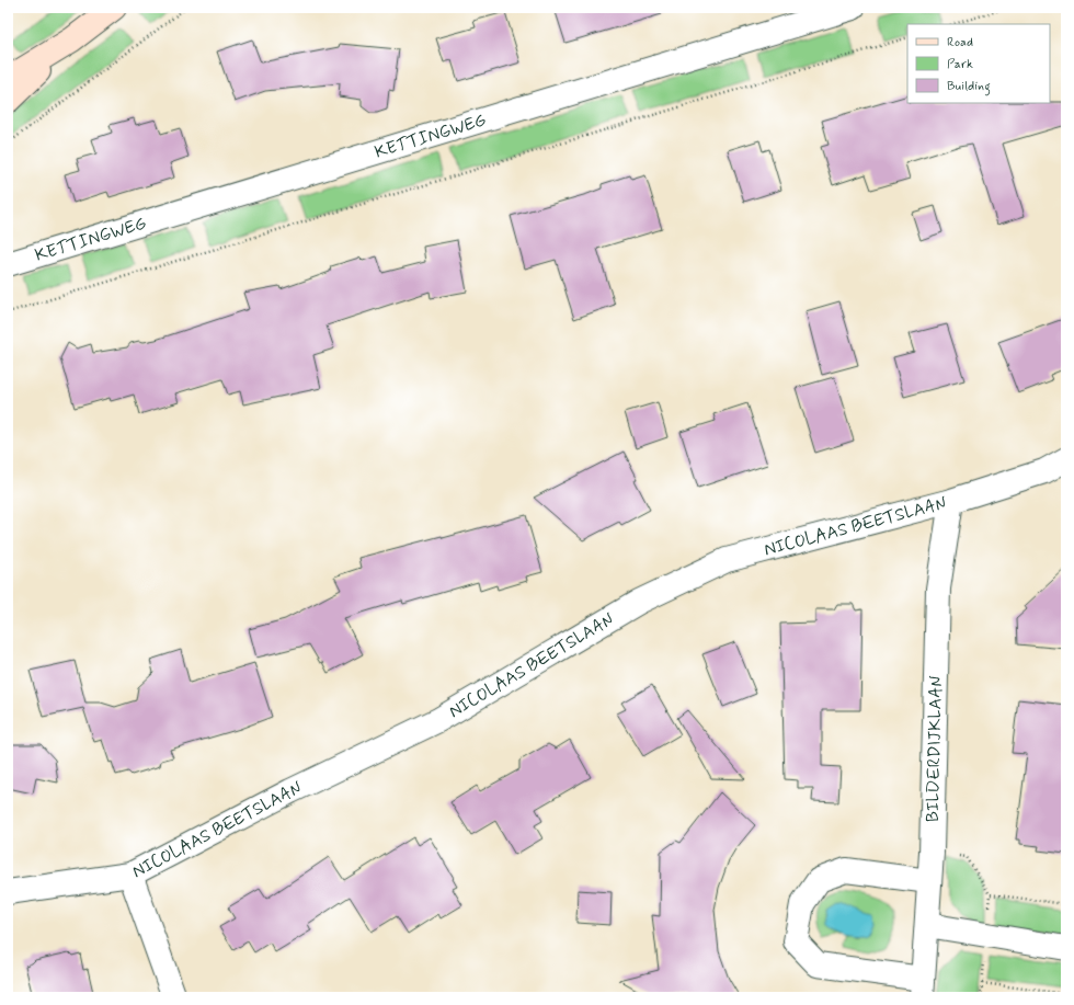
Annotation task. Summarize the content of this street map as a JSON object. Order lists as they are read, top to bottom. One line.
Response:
{"streets":{"street":["KETTINGWEG","NICOLAAS BEETSLAAN","BILDERDIJKLAAN"]},"crossings":[["NICOLAAS BEETSLAAN","BILDERDIJKLAAN"]],"legend":["Road","Park","Building"]}
